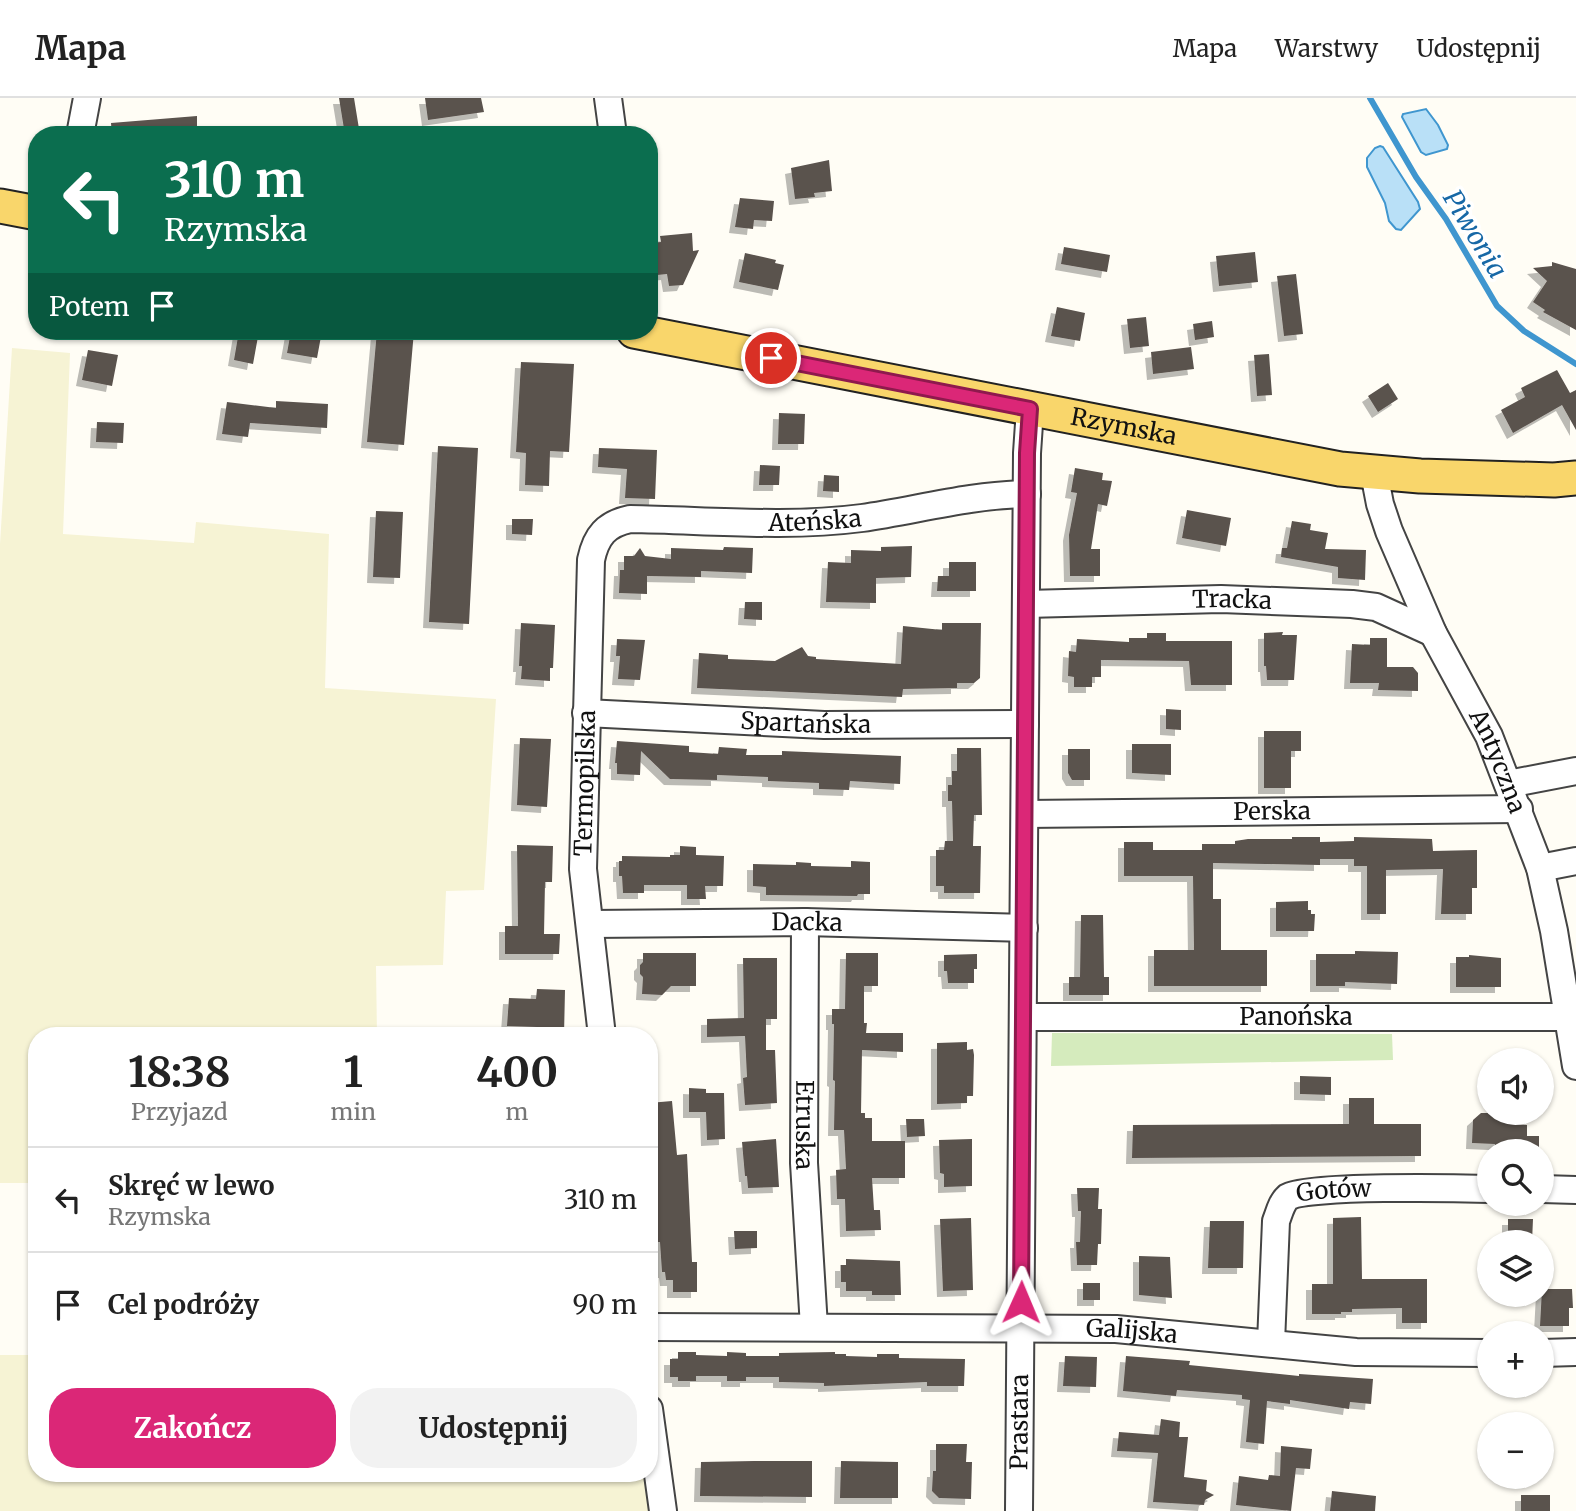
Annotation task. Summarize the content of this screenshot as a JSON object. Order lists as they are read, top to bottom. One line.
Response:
{"streets":{"main road":["Rzymska"],"street":["Ateńska","Tracka","Spartańska","Antyczna","Termopilska","Perska","Dacka","Panońska","Etruska","Gotów","Galijska","Prastara"]},"crossings":[["Rzymska","Antyczna"],["Rzymska","Prastara"],["Ateńska","Termopilska"],["Ateńska","Prastara"],["Tracka","Antyczna"],["Tracka","Prastara"],["Spartańska","Termopilska"],["Spartańska","Prastara"],["Antyczna","Perska"],["Antyczna","Panońska"],["Termopilska","Dacka"],["Perska","Prastara"],["Dacka","Etruska"],["Dacka","Prastara"],["Panońska","Prastara"],["Etruska","Galijska"],["Gotów","Galijska"],["Galijska","Prastara"]],"water":["Piwonia"],"page":{"header":"Mapa","nav":["Mapa","Warstwy","Udostępnij"],"turn":["310 m","Rzymska"],"then":"Potem","eta":["18:38","Przyjazd","1","min","400","m"],"map_buttons":["+","−"],"list":[{"name":"Skręć w lewo","note":"Rzymska","value":"310 m"},{"name":"Cel podróży","value":"90 m"}],"buttons":["Zakończ","Udostępnij"]}}
